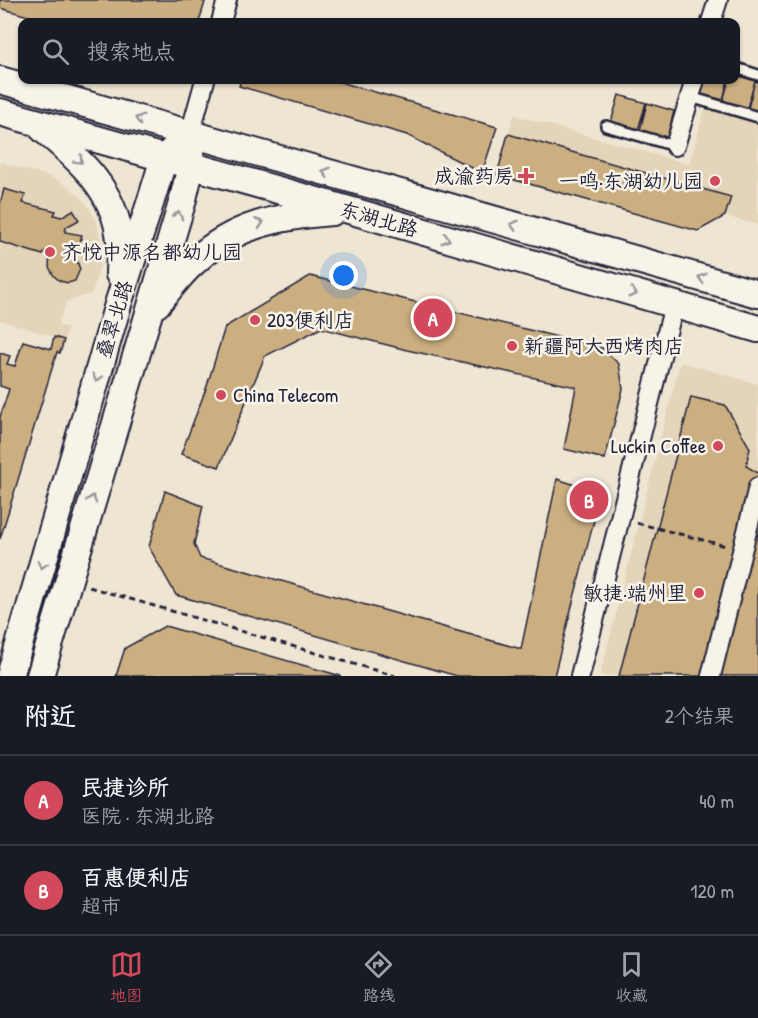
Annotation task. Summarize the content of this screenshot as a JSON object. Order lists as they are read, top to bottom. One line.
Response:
{"streets":{"main road":["东湖北路","叠翠北路"]},"crossings":[["东湖北路","叠翠北路"]],"places":{"health":["成渝药房"],"other":["一鸣·东湖幼儿园","齐悦中源名都幼儿园","203便利店","新疆阿大西烤肉店","China Telecom","Luckin Coffee","敏捷·端州里"]},"page":{"search":"搜索地点","pins":["A","B"],"heading":["附近","2个结果"],"list":[{"mark":"A","name":"民捷诊所","note":"医院 · 东湖北路","value":"40 m"},{"mark":"B","name":"百惠便利店","note":"超市","value":"120 m"}],"nav":["地图","路线","收藏"]}}
